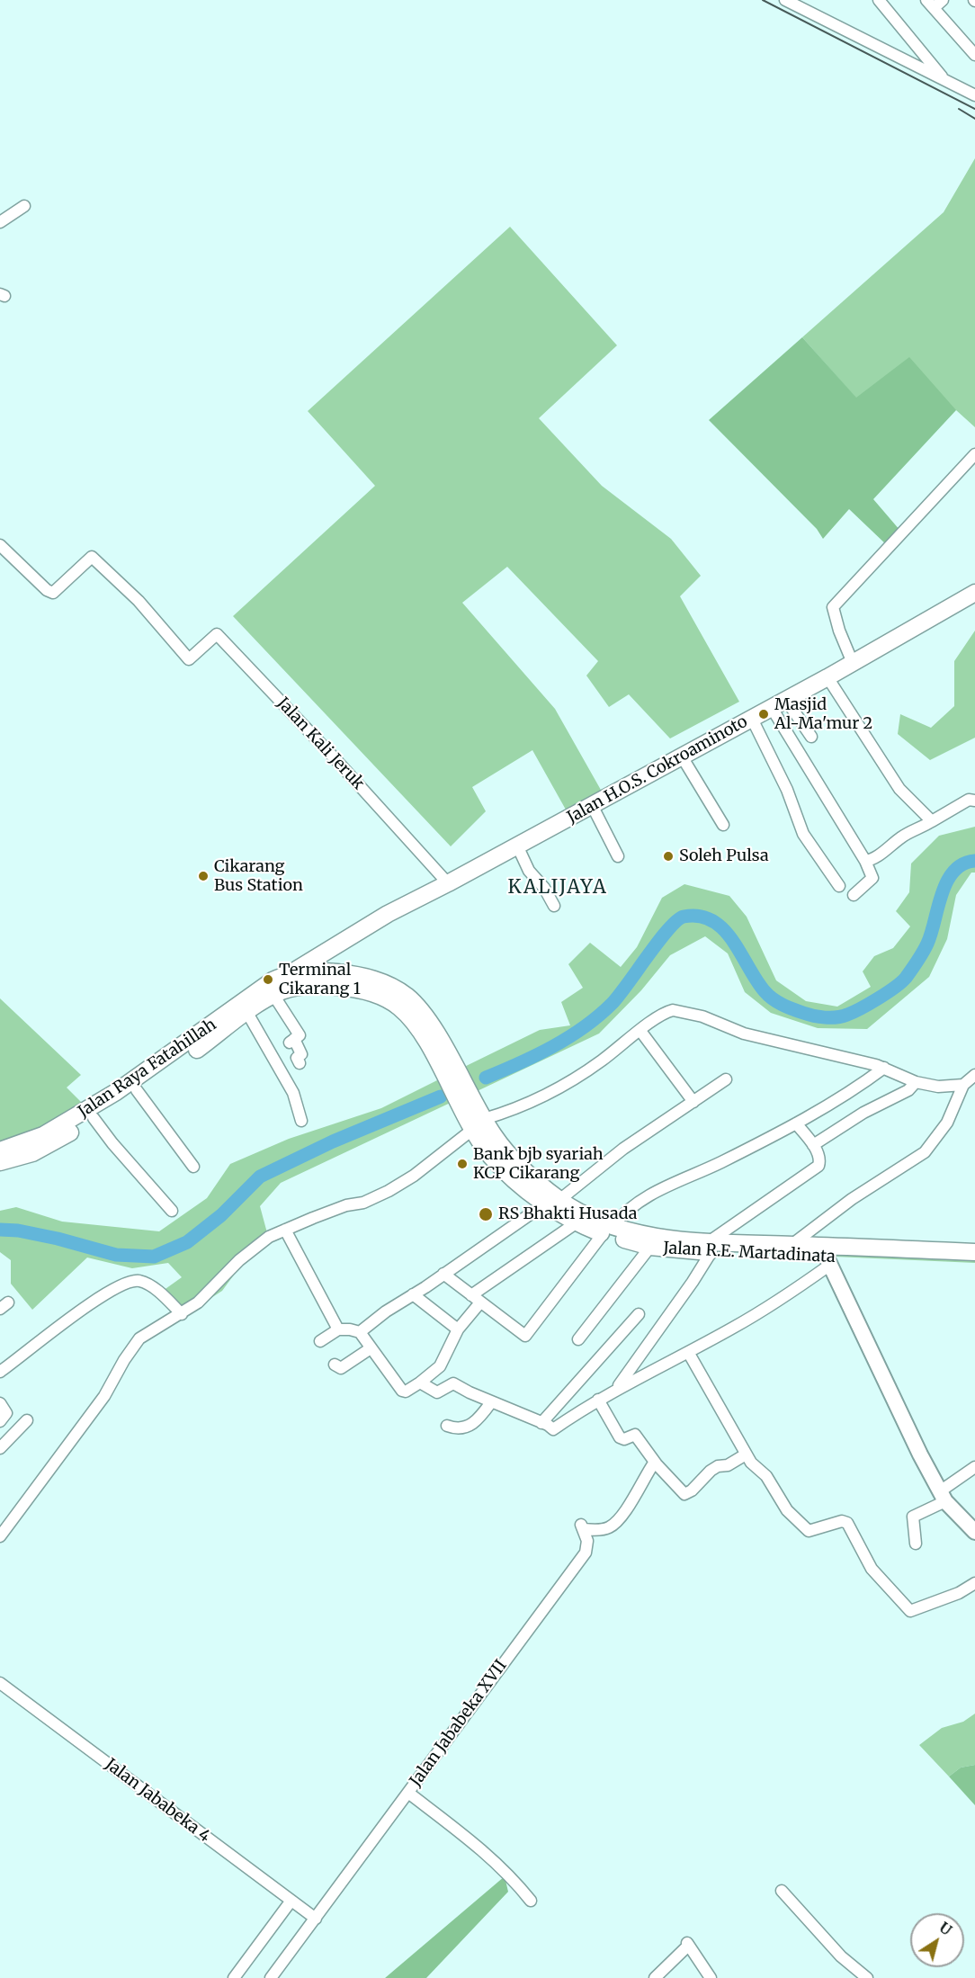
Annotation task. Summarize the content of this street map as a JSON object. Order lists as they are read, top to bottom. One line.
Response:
{"streets":{"highway":["Jalan H.O.S. Cokroaminoto","Jalan Raya Fatahillah","Jalan R.E. Martadinata"],"street":["Jalan Kali Jeruk","Jalan Jababeka XVII","Jalan Jababeka 4"]},"crossings":[["Jalan Kali Jeruk","Jalan H.O.S. Cokroaminoto"],["Jalan H.O.S. Cokroaminoto","Jalan Raya Fatahillah"],["Jalan H.O.S. Cokroaminoto","Jalan R.E. Martadinata"],["Jalan Raya Fatahillah","Jalan R.E. Martadinata"],["Jalan Jababeka XVII","Jalan Jababeka 4"]],"districts":["KALIJAYA"],"places":["Masjid Al-Ma'mur 2","Soleh Pulsa","Cikarang Bus Station","Terminal Cikarang 1","Bank bjb syariah KCP Cikarang","RS Bhakti Husada"],"north":"top right"}
